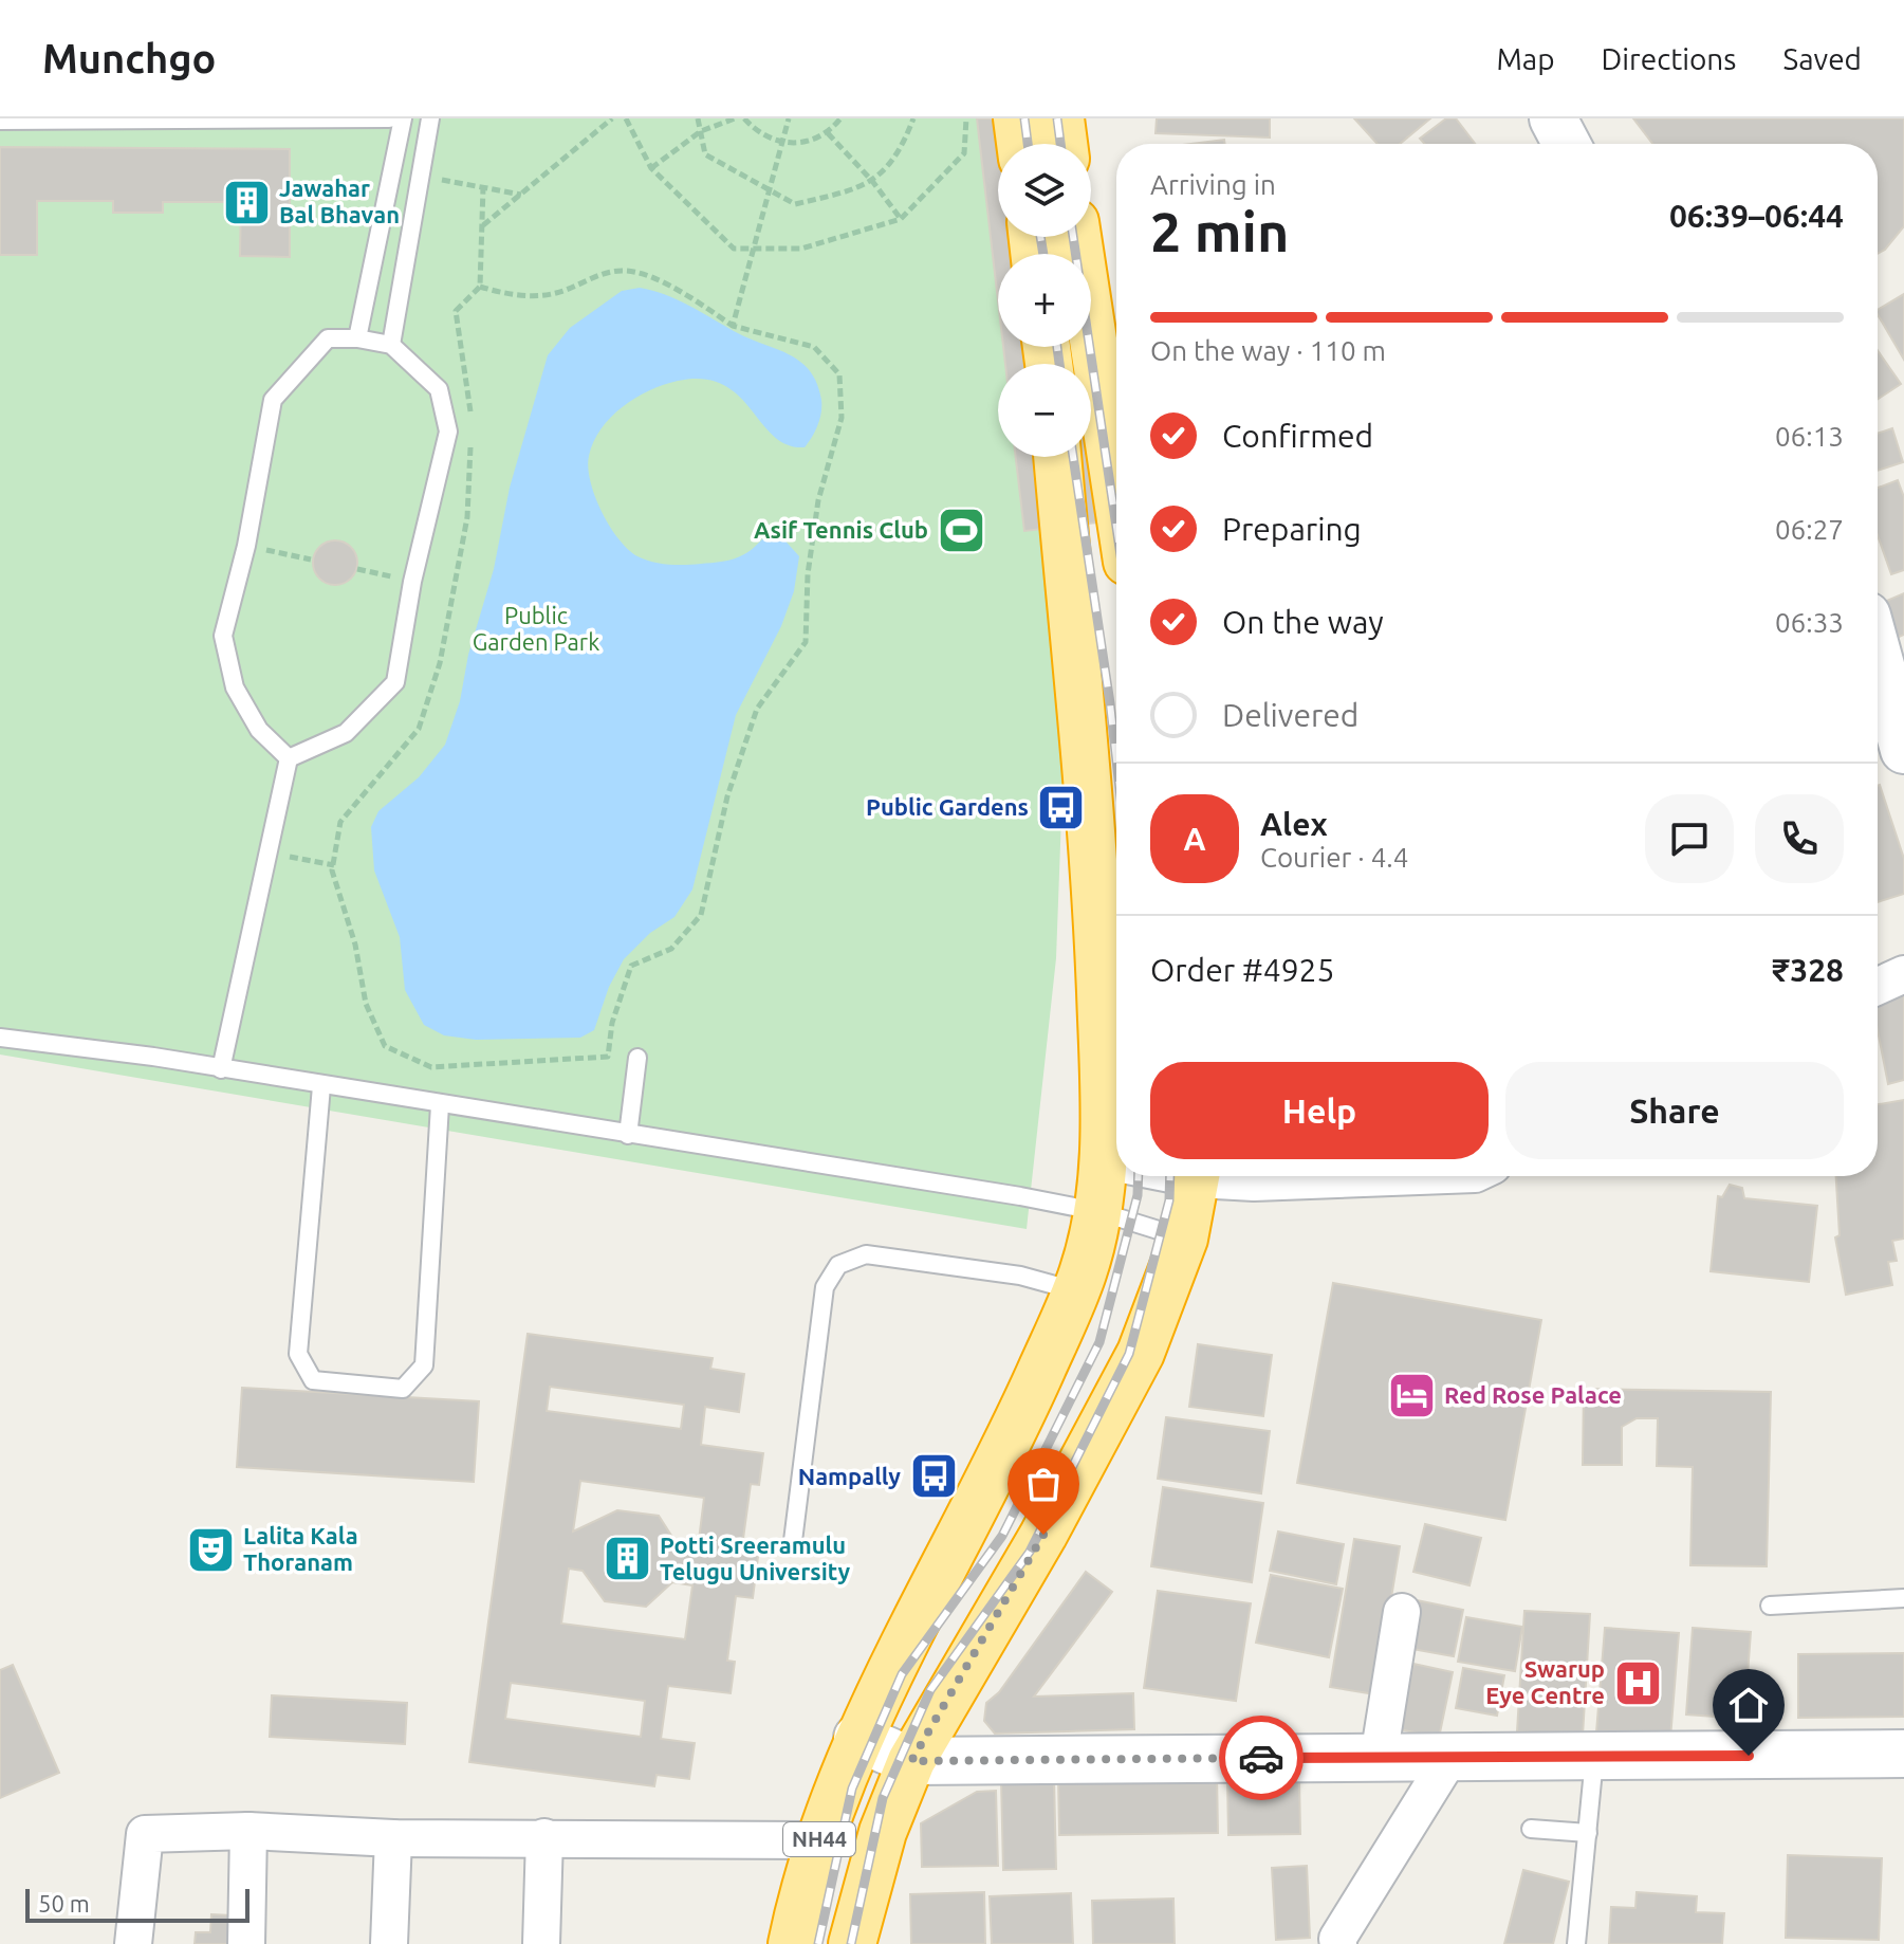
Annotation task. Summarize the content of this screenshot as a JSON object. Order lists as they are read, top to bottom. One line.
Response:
{"streets":{"highway":["NH44"]},"parks":["Public Garden Park"],"places":{"building":["Jawahar Bal Bhavan","Potti Sreeramulu Telugu University"],"sports":["Asif Tennis Club"],"bus stop":["Public Gardens","Nampally"],"hotel":["Red Rose Palace"],"theatre":["Lalita Kala Thoranam"],"hospital":["Swarup Eye Centre"]},"scale_bar":"50 m","page":{"header":"Munchgo","nav":["Map","Directions","Saved"],"map_buttons":["+","−"],"heading":["2 min","Arriving in","06:39–06:44"],"panel":["Alex","Courier · 4.4","Order #4925","₹328"],"bar":"On the way · 110 m","list":[["Confirmed","06:13"],["Preparing","06:27"],["On the way","06:33"],"Delivered"],"round":"A","buttons":["Help","Share"],"scale":"50 m"}}
